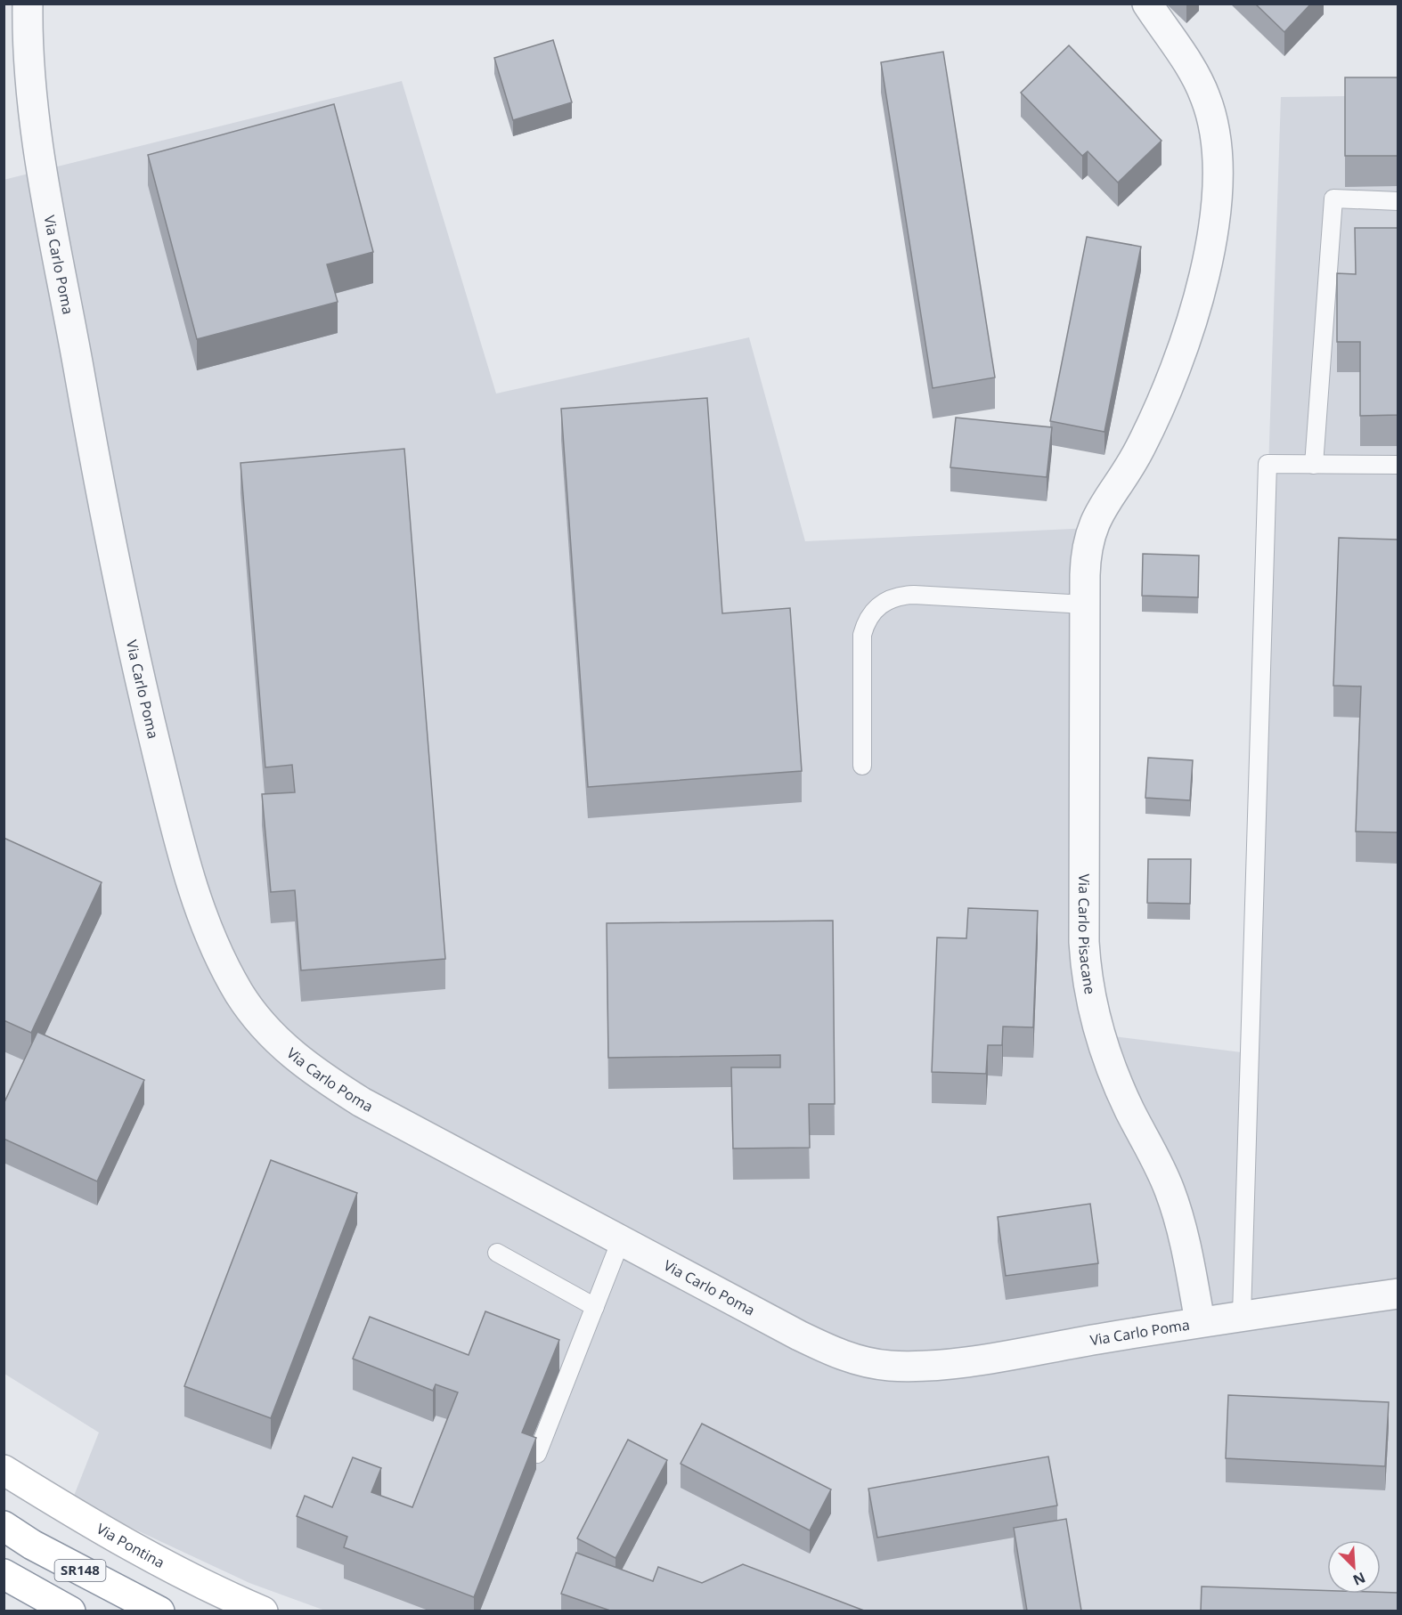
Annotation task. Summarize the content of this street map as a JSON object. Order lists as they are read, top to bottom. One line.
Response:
{"streets":{"main road":["Via Pontina","SR148"],"street":["Via Carlo Poma","Via Carlo Pisacane"]},"crossings":[["Via Carlo Poma","Via Carlo Pisacane"]],"north":"bottom right"}
